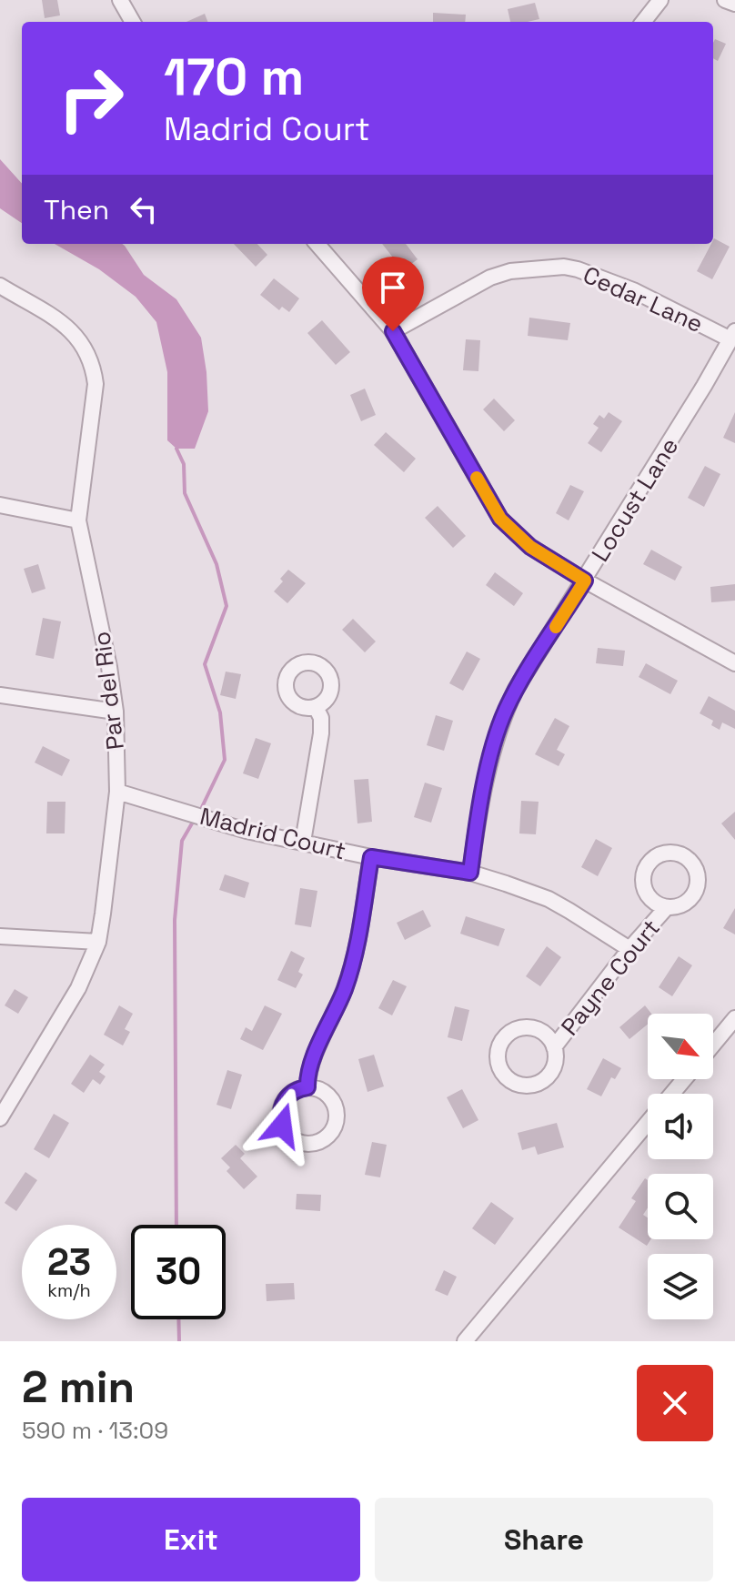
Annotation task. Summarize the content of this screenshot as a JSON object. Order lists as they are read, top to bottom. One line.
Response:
{"streets":{"street":["Cedar Lane","Locust Lane","Par del Rio","Madrid Court","Payne Court"]},"crossings":[["Cedar Lane","Locust Lane"],["Locust Lane","Madrid Court"],["Par del Rio","Madrid Court"],["Madrid Court","Payne Court"]],"north":"bottom right","page":{"turn":["170 m","Madrid Court"],"then":"Then","speed":"23 km/h","limit":"30","heading":["2 min","590 m · 13:09"],"buttons":["Exit","Share"]}}
